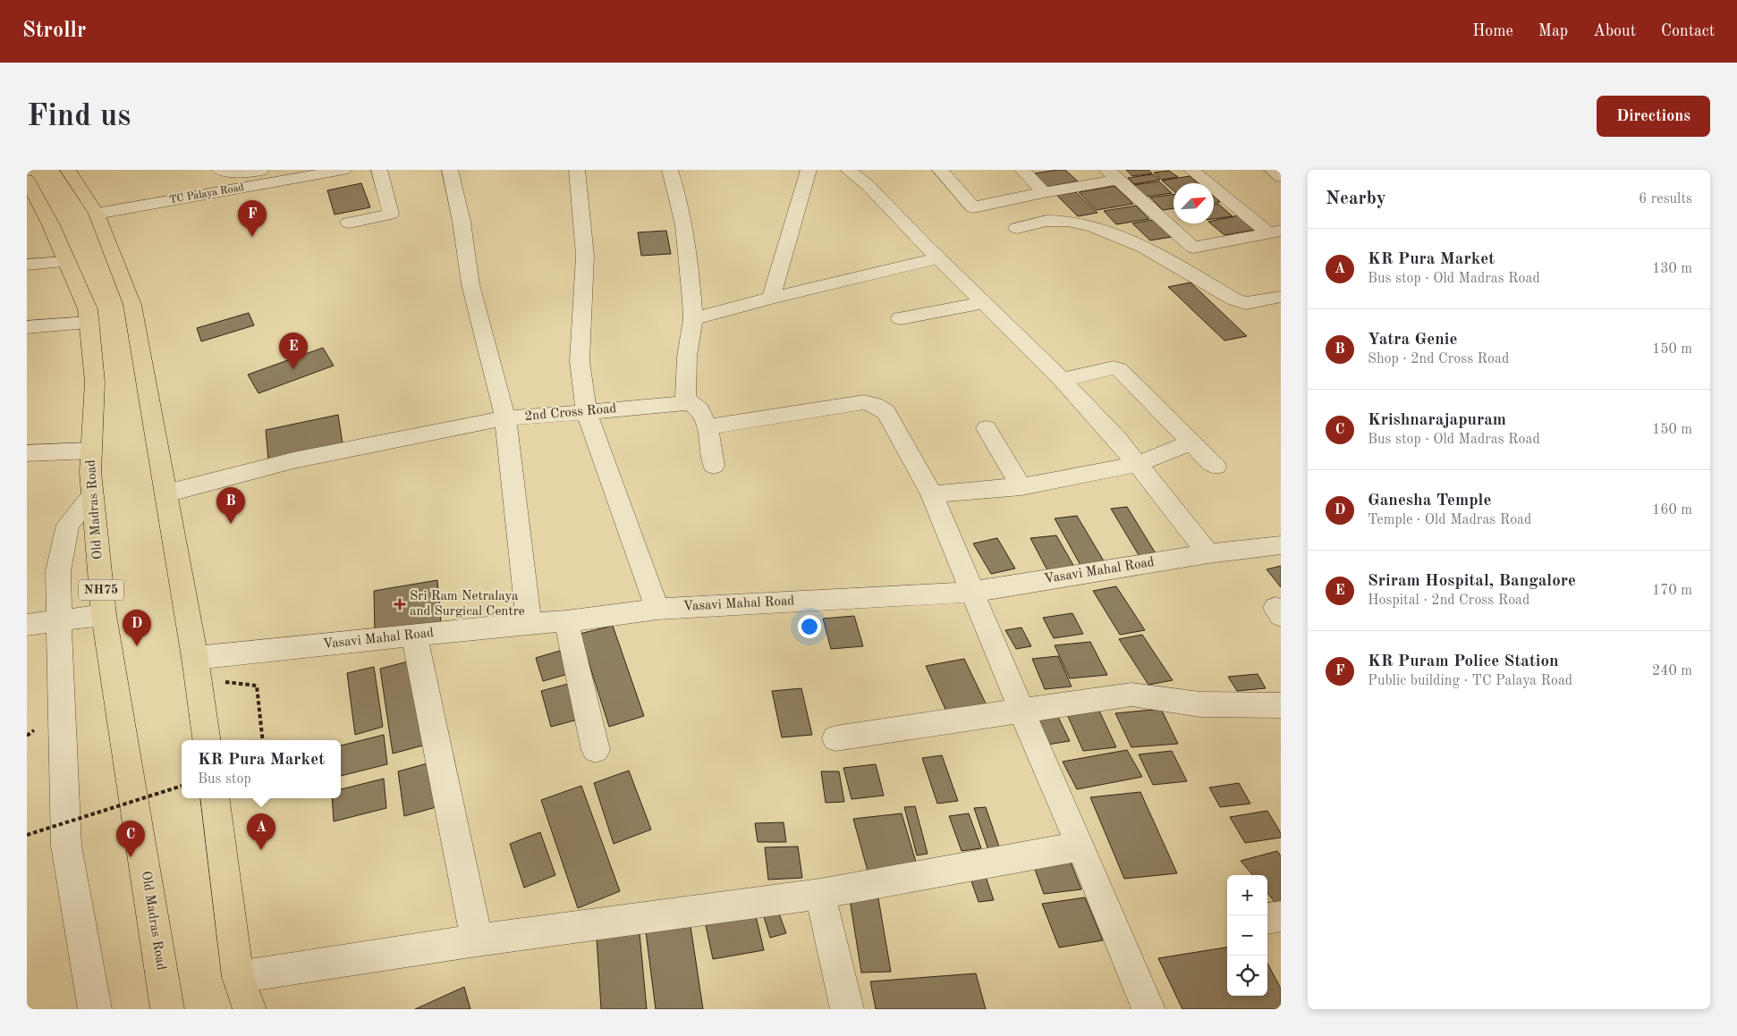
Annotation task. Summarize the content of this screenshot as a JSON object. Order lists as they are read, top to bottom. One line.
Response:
{"streets":{"highway":["Old Madras Road","NH75"],"street":["TC Palaya Road","2nd Cross Road","Vasavi Mahal Road"]},"places":{"health":["Sri Ram Netralaya and Surgical Centre"]},"north":"top right","page":{"header":"Strollr","nav":["Home","Map","About","Contact"],"buttons":"Directions","title":"Find us","heading":["Nearby","6 results"],"pins":["F","E","B","D","A","C"],"list":[{"mark":"A","name":"KR Pura Market","note":"Bus stop · Old Madras Road","value":"130 m"},{"mark":"B","name":"Yatra Genie","note":"Shop · 2nd Cross Road","value":"150 m"},{"mark":"C","name":"Krishnarajapuram","note":"Bus stop · Old Madras Road","value":"150 m"},{"mark":"D","name":"Ganesha Temple","note":"Temple · Old Madras Road","value":"160 m"},{"mark":"E","name":"Sriram Hospital, Bangalore","note":"Hospital · 2nd Cross Road","value":"170 m"},{"mark":"F","name":"KR Puram Police Station","note":"Public building · TC Palaya Road","value":"240 m"}],"popup":["KR Pura Market","Bus stop"],"map_buttons":["+","−"]}}
